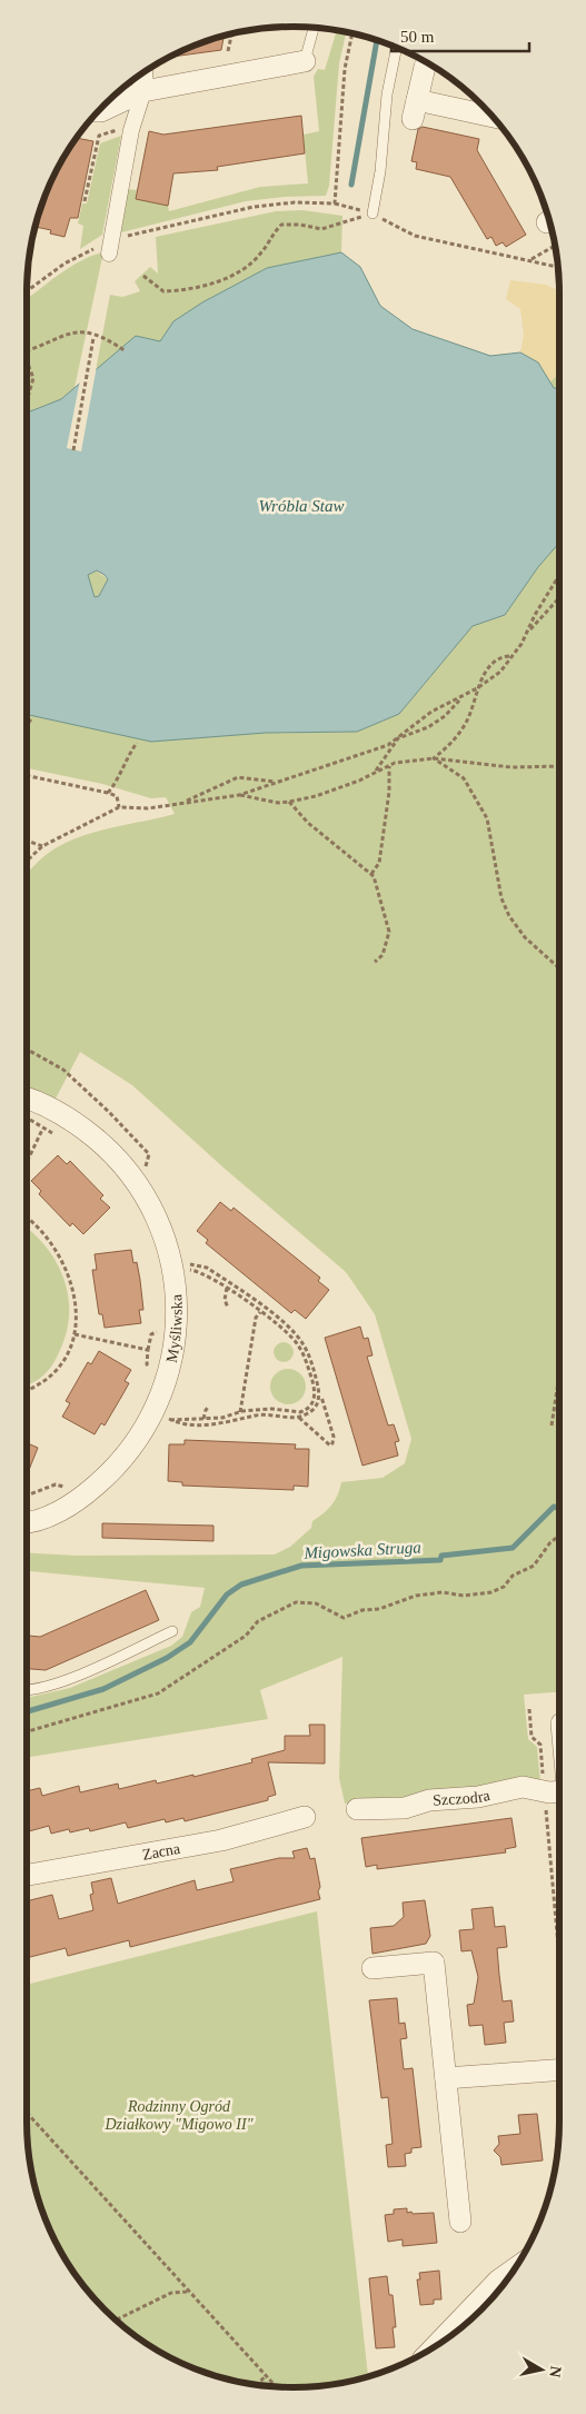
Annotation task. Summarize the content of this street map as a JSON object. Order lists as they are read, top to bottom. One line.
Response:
{"streets":{"street":["Myśliwska","Szczodra","Zacna"]},"water":["Wróbla Staw","Migowska Struga"],"parks":["Rodzinny Ogród Działkowy \"Migowo II\""],"scale_bar":"50 m","north":"right"}
